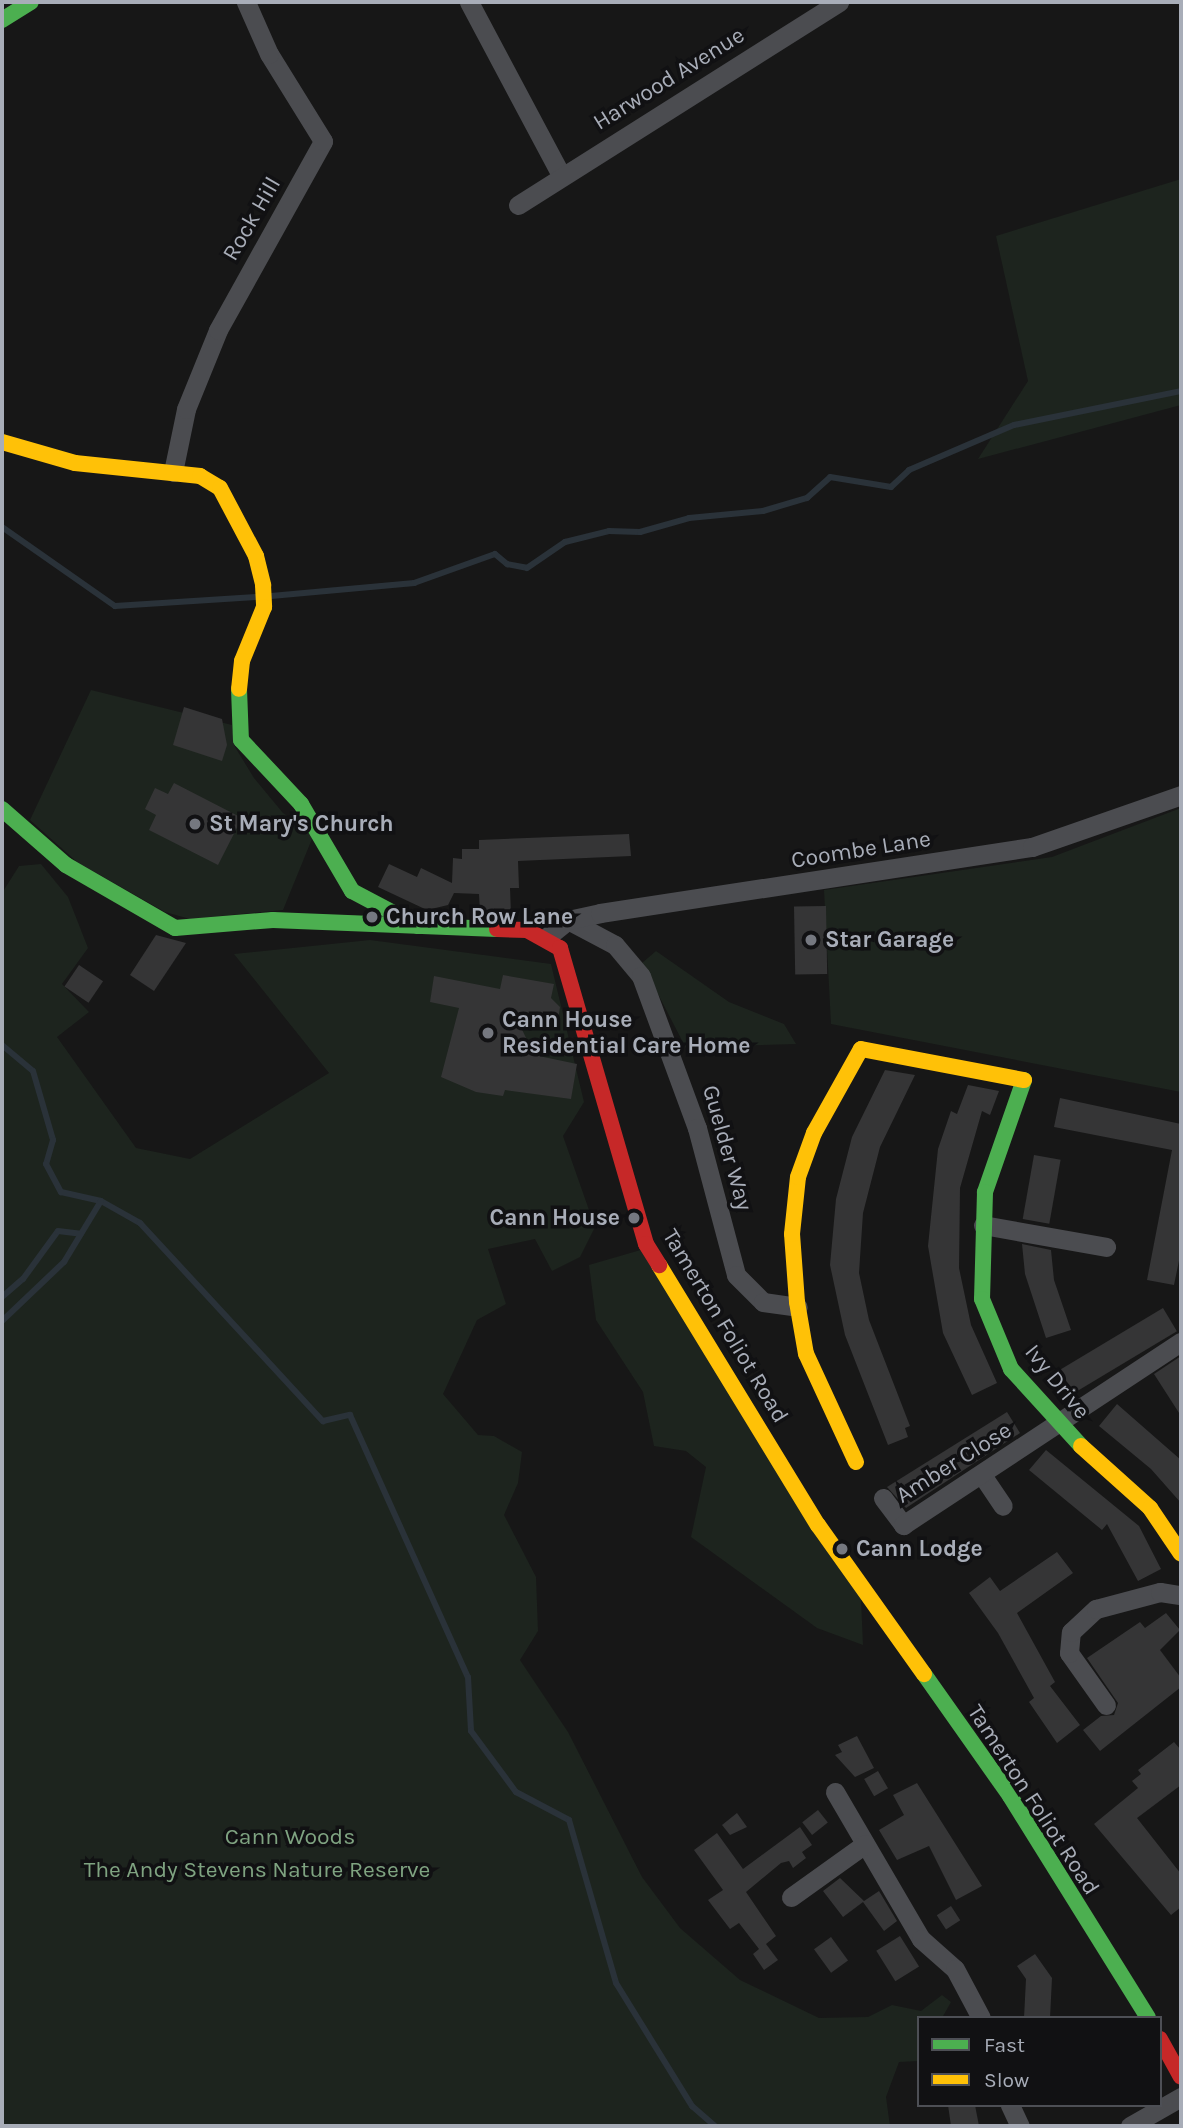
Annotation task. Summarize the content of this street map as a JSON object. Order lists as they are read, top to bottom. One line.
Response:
{"streets":{"street":["Harwood Avenue","Rock Hill","Coombe Lane","Guelder Way","Tamerton Foliot Road","Ivy Drive","Amber Close"]},"crossings":[["Coombe Lane","Guelder Way"],["Guelder Way","Ivy Drive"],["Ivy Drive","Amber Close"]],"parks":["Cann Woods","The Andy Stevens Nature Reserve"],"places":["St Mary's Church","Church Row Lane","Star Garage","Cann House Residential Care Home","Cann House","Cann Lodge"],"legend":["Fast","Slow"]}
